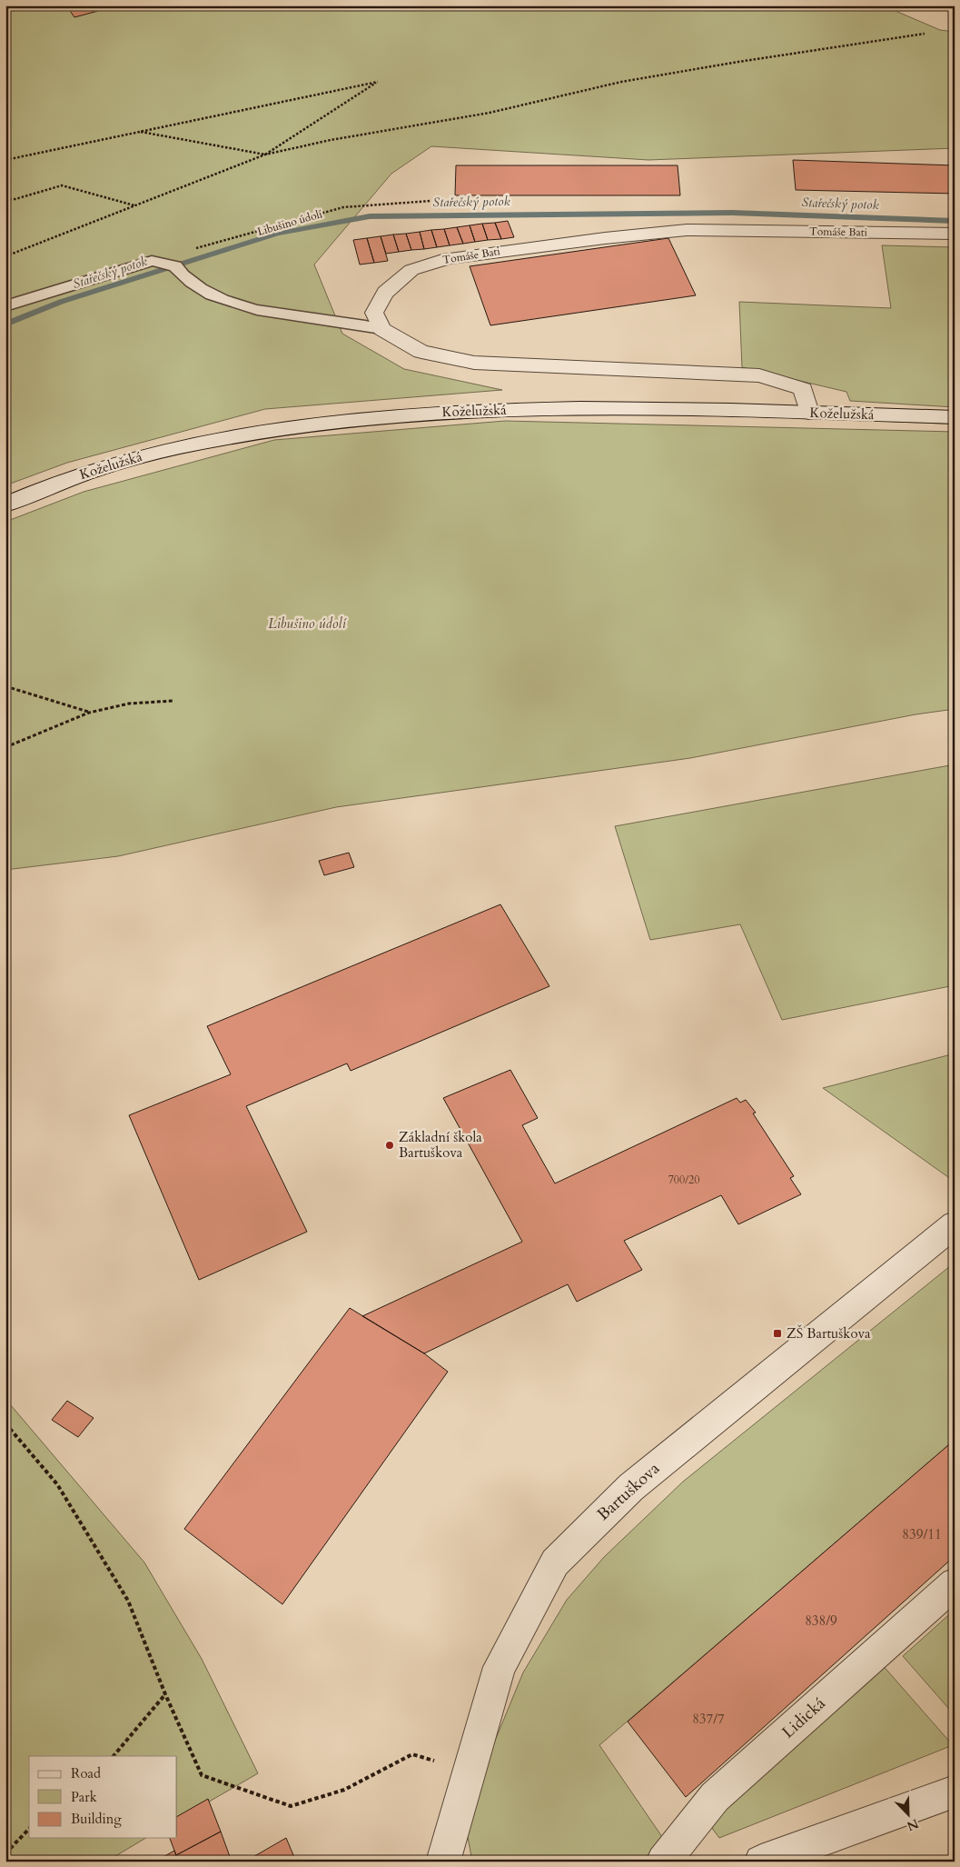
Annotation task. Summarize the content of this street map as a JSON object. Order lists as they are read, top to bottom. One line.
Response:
{"streets":{"street":["Tomáše Bati","Koželužská","Bartuškova","Lidická"],"path":["Libušino údolí"]},"water":["Stařečský potok"],"parks":["Libušino údolí"],"places":{"other":["Základní škola Bartuškova"],"transit":["ZŠ Bartuškova"]},"house_numbers":["700/20","839/11","838/9","837/7"],"legend":["Road","Park","Building"],"north":"bottom right"}
